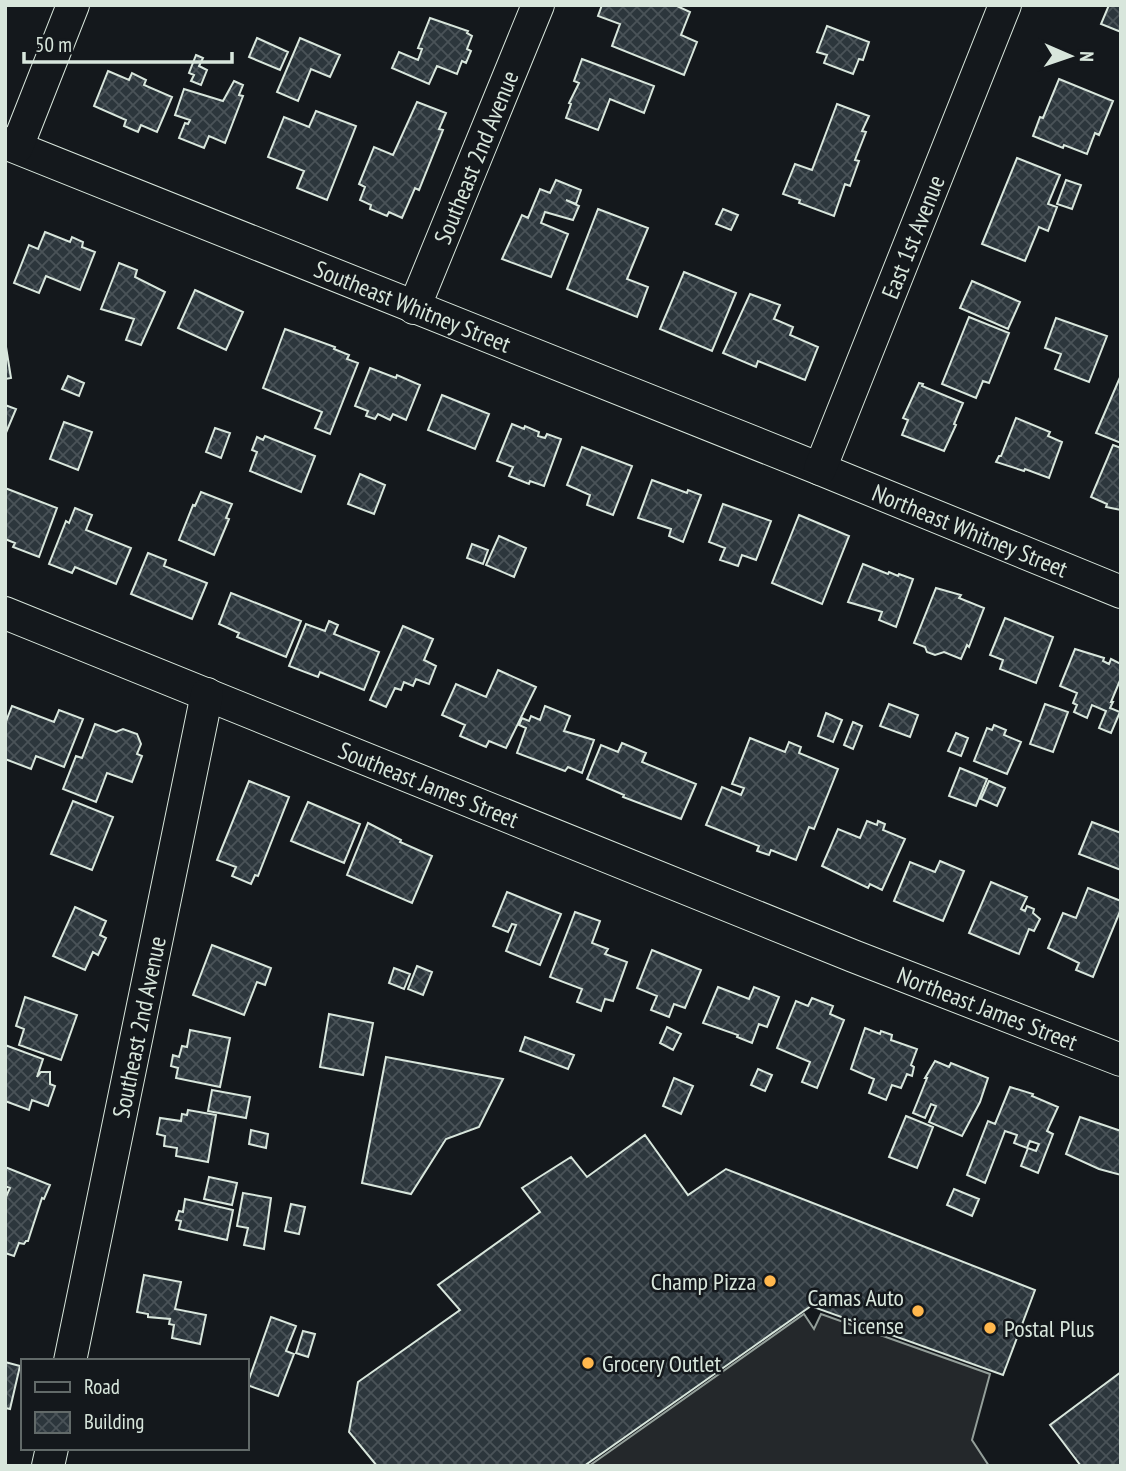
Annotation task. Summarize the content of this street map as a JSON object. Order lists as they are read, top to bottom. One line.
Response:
{"streets":{"street":["Southeast 2nd Avenue","East 1st Avenue","Southeast Whitney Street","Northeast Whitney Street","Southeast James Street","Northeast James Street"]},"crossings":[["Southeast 2nd Avenue","Southeast Whitney Street"],["Southeast 2nd Avenue","Southeast James Street"],["East 1st Avenue","Southeast Whitney Street"],["East 1st Avenue","Northeast Whitney Street"],["Southeast Whitney Street","Northeast Whitney Street"],["Southeast James Street","Northeast James Street"]],"places":["Champ Pizza","Camas Auto License","Postal Plus","Grocery Outlet"],"legend":["Road","Building"],"scale_bar":"50 m","north":"right"}
